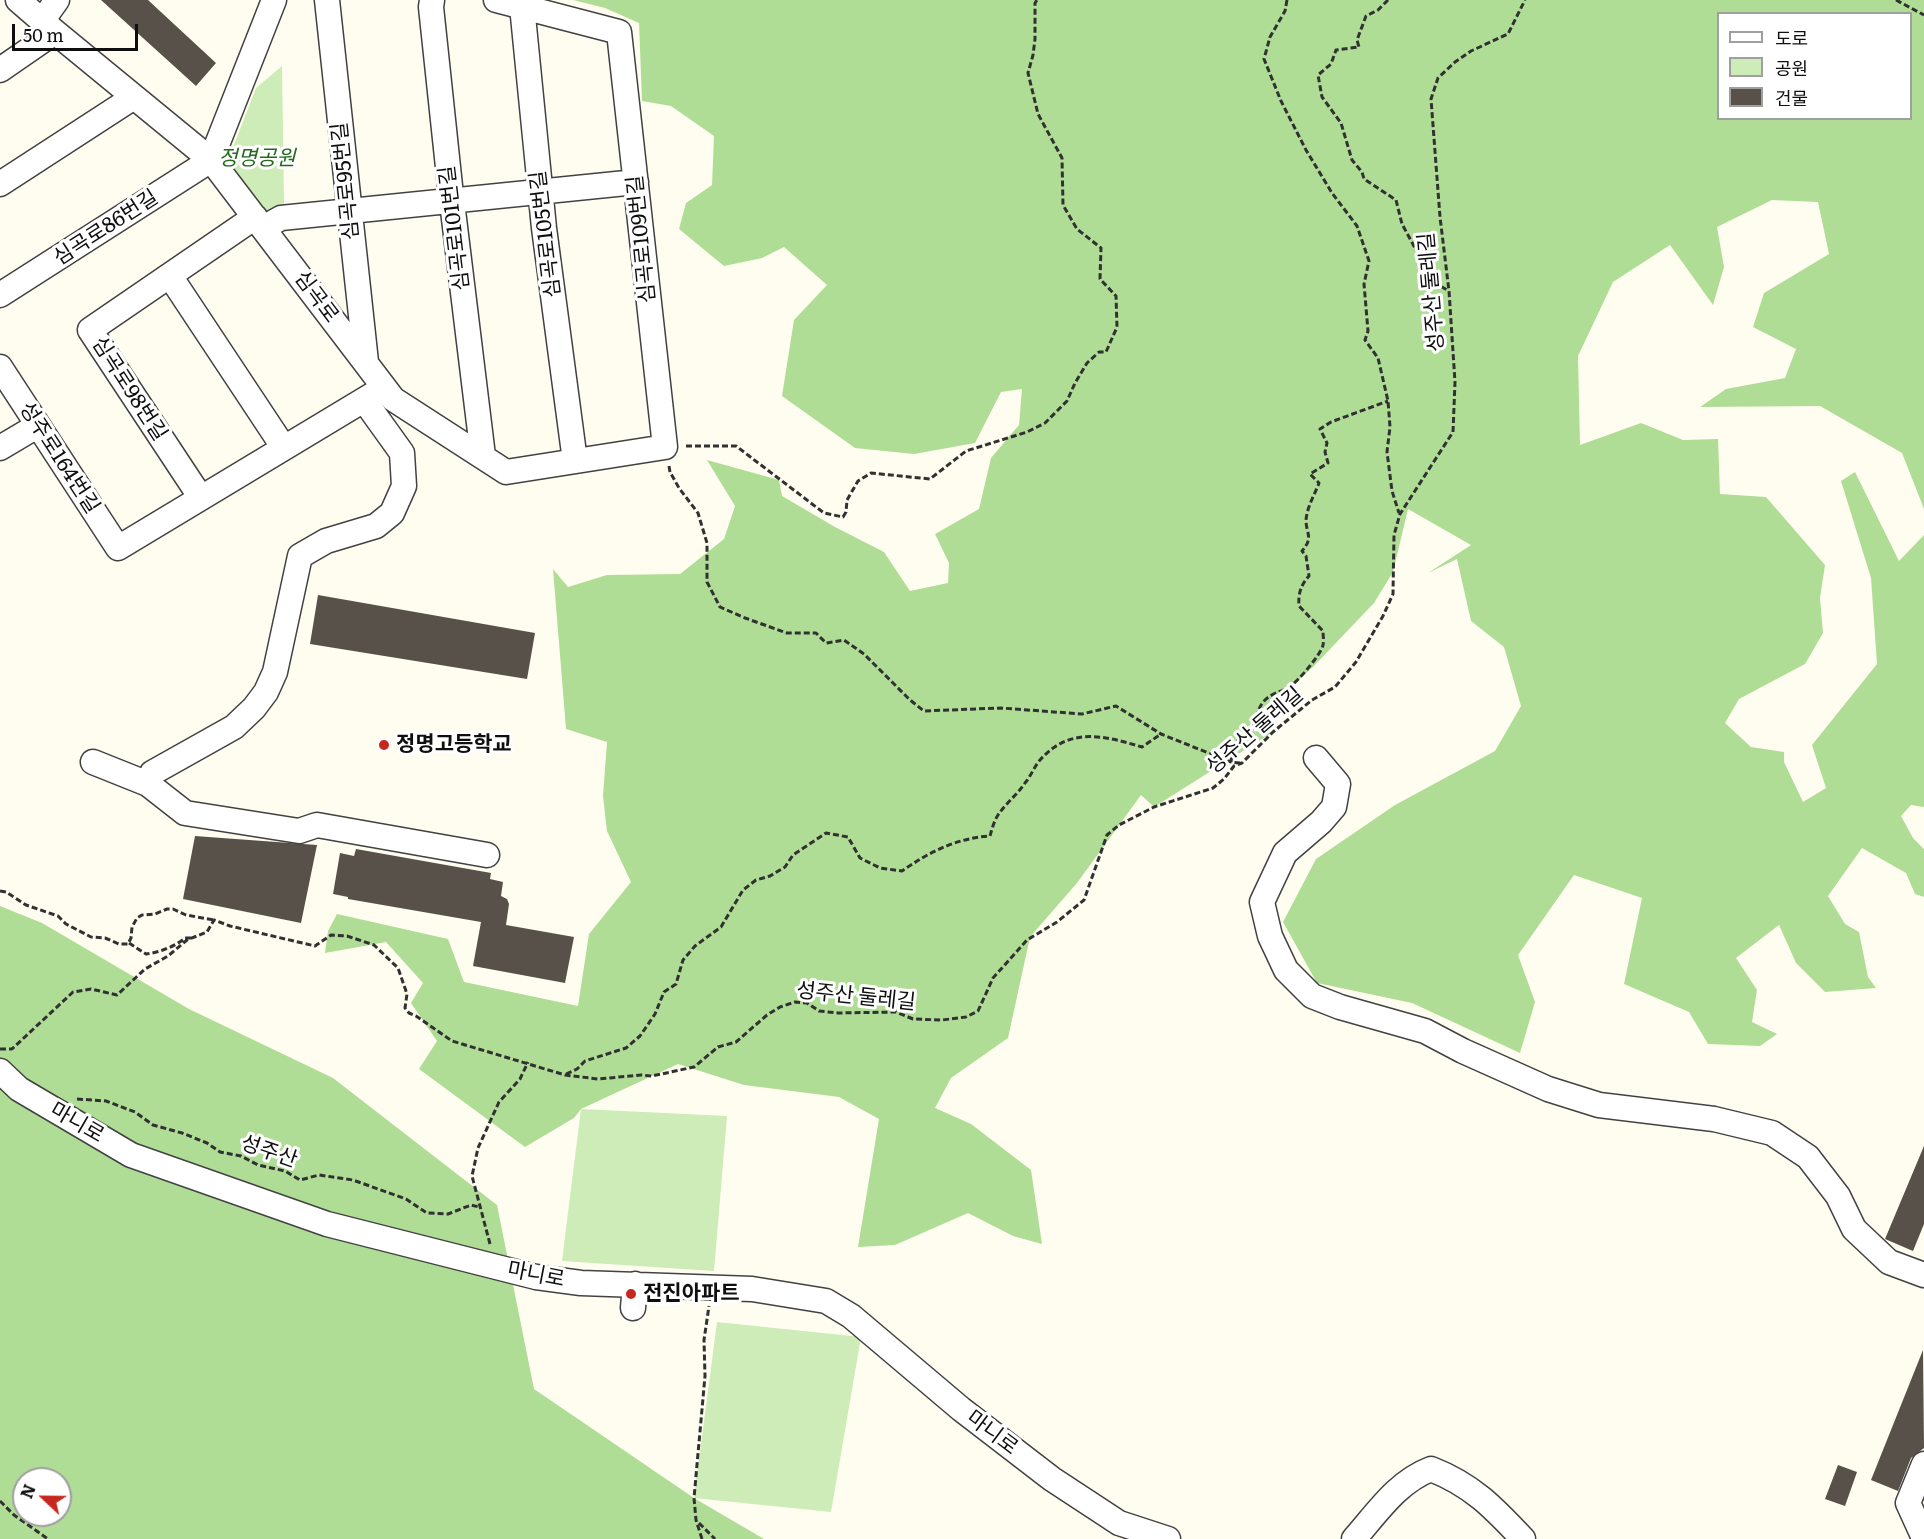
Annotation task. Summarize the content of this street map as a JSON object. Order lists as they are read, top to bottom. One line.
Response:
{"streets":{"street":["심곡로95번길","심곡로86번길","심곡로101번길","심곡로105번길","심곡로109번길","심곡로","심곡로98번길","성주로164번길","마니로"],"path":["성주산 둘레길","성주산"]},"crossings":[["심곡로95번길","심곡로"],["심곡로95번길","심곡로98번길"],["심곡로86번길","심곡로"],["심곡로101번길","심곡로"],["심곡로101번길","심곡로98번길"],["심곡로105번길","심곡로109번길"],["심곡로105번길","심곡로"],["심곡로105번길","심곡로98번길"],["심곡로109번길","심곡로"],["심곡로109번길","심곡로98번길"],["심곡로","심곡로98번길"],["심곡로98번길","성주로164번길"],["마니로","성주산"]],"parks":["정명공원"],"places":["정명고등학교","전진아파트"],"legend":["도로","공원","건물"],"scale_bar":"50 m","north":"left"}
